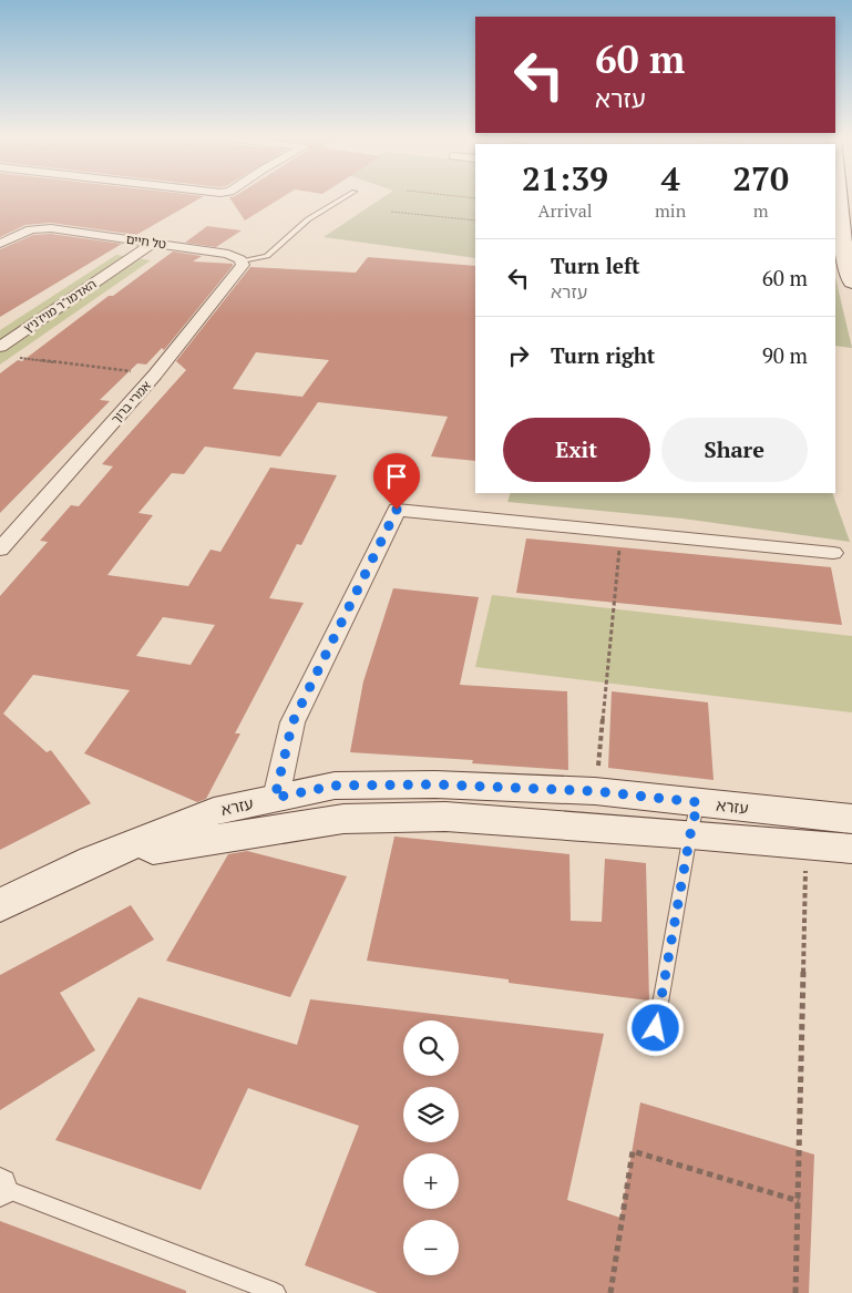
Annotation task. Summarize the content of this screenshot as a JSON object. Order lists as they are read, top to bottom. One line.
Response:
{"streets":{"street":["טל חיים","האדמו\"ר מויז'ניץ","אמרי ברוך","עזרא"]},"crossings":[["טל חיים","האדמו\"ר מויז'ניץ"],["טל חיים","אמרי ברוך"]],"page":{"turn":["60 m","עזרא"],"eta":["21:39","Arrival","4","min","270","m"],"list":[{"name":"Turn left","note":"עזרא","value":"60 m"},{"name":"Turn right","value":"90 m"}],"buttons":["Exit","Share"],"map_buttons":["+","−"]}}
